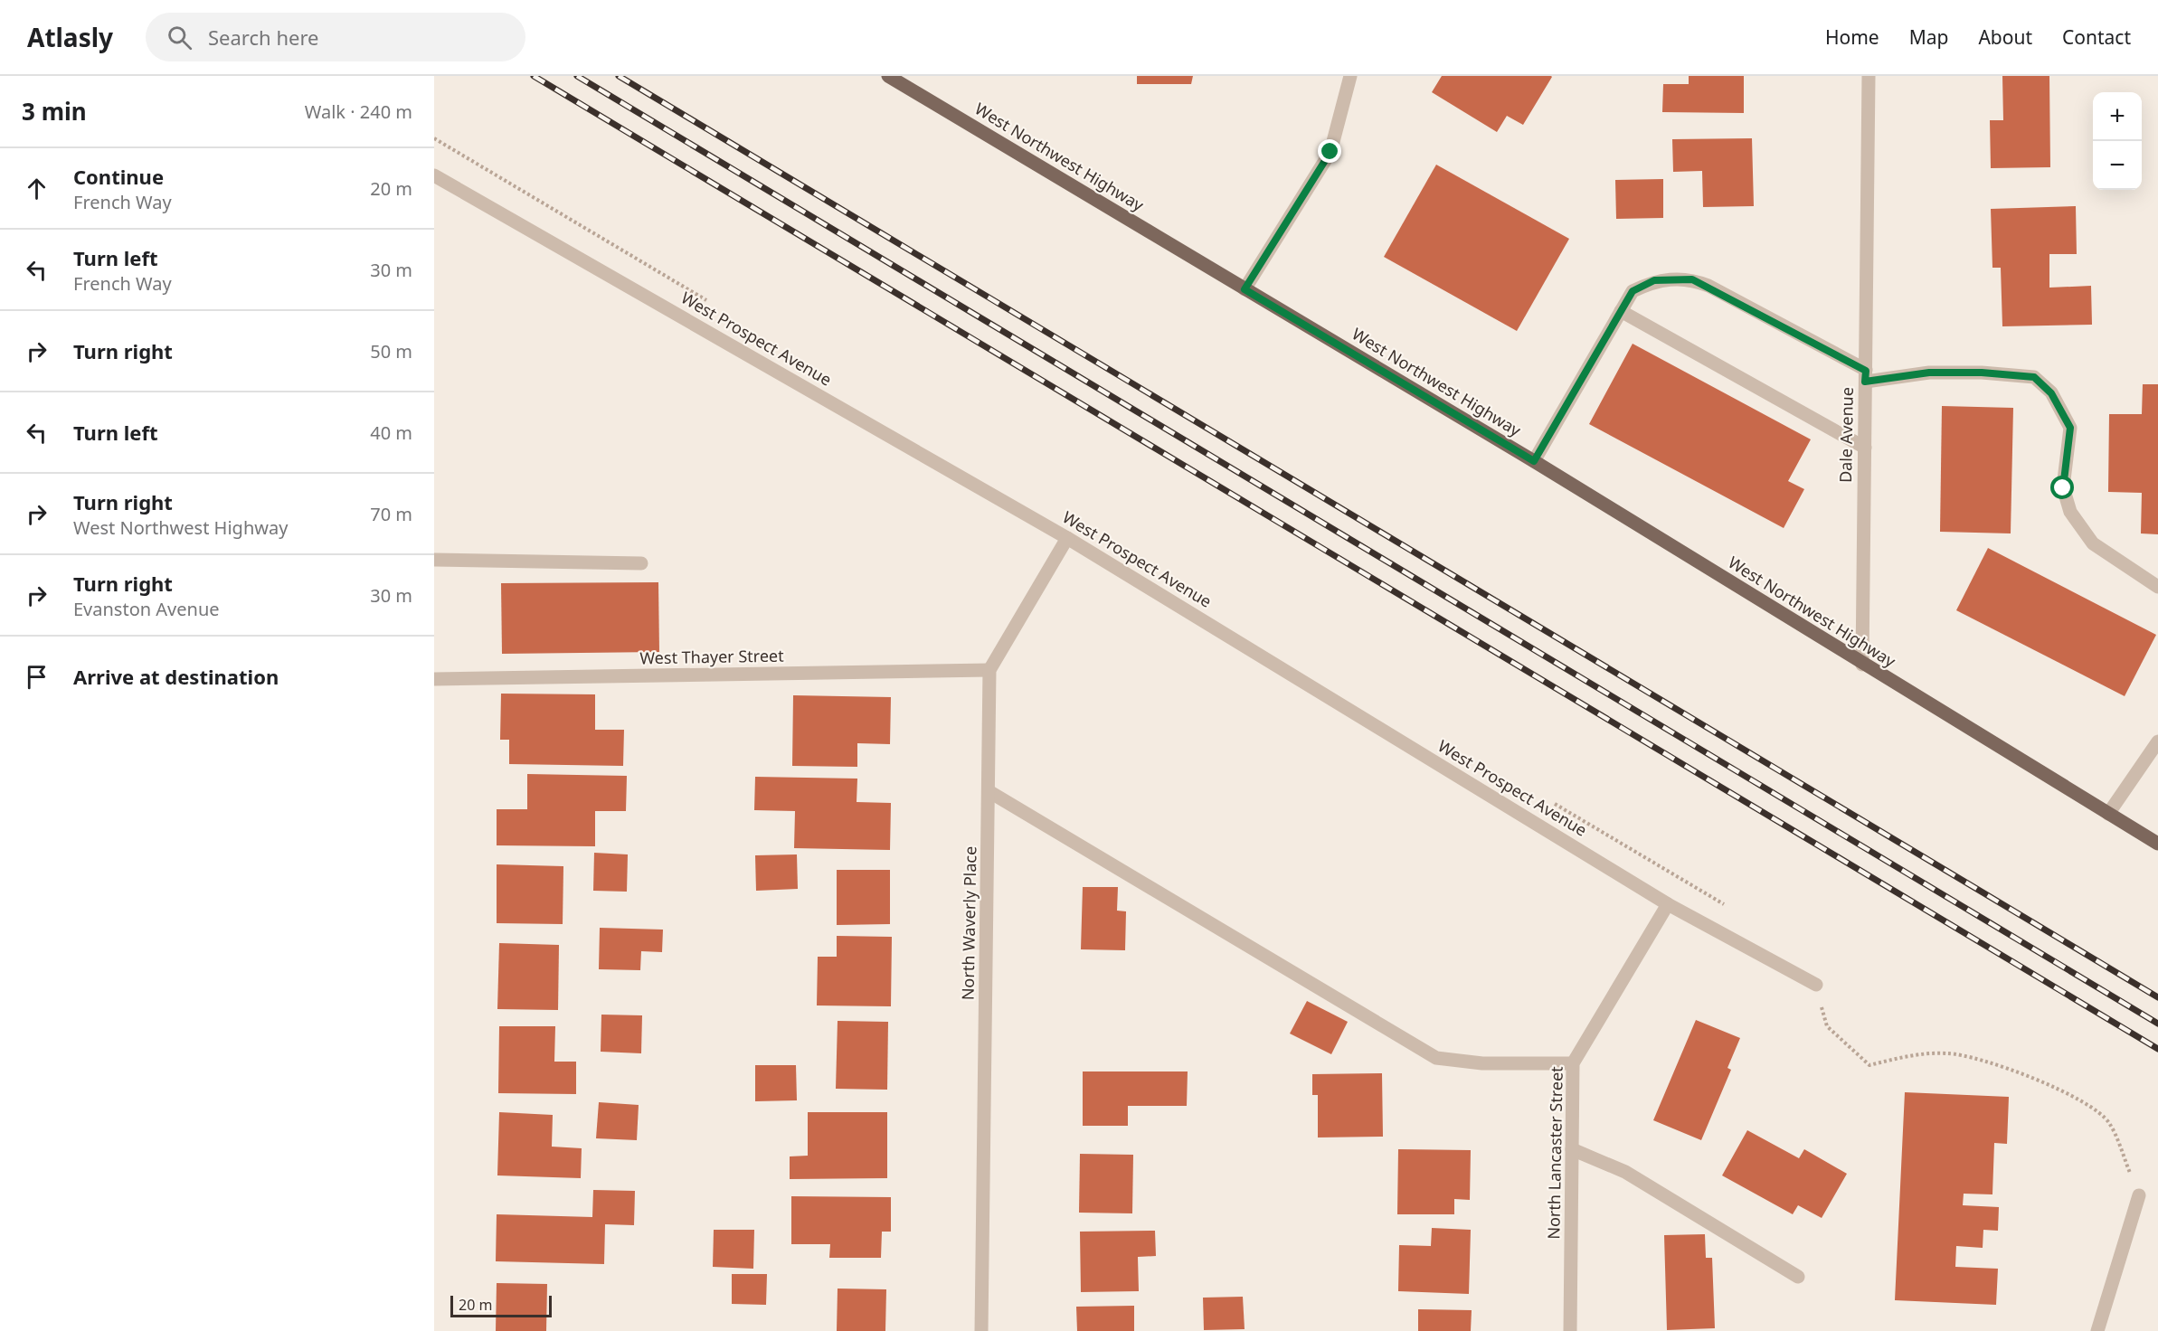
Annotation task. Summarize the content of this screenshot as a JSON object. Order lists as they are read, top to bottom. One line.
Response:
{"streets":{"main road":["West Northwest Highway"],"street":["West Prospect Avenue","Dale Avenue","West Thayer Street","North Waverly Place","North Lancaster Street"]},"crossings":[["West Northwest Highway","Dale Avenue"],["West Prospect Avenue","North Waverly Place"],["West Prospect Avenue","North Lancaster Street"],["West Thayer Street","North Waverly Place"]],"scale_bar":"20 m","page":{"header":"Atlasly","search":"Search here","nav":["Home","Map","About","Contact"],"heading":["3 min","Walk · 240 m"],"map_buttons":["+","−"],"list":[["Continue","French Way","20 m"],["Turn left","French Way","30 m"],["Turn right","50 m"],["Turn left","40 m"],["Turn right","West Northwest Highway","70 m"],["Turn right","Evanston Avenue","30 m"],"Arrive at destination"],"scale":"20 m"}}
